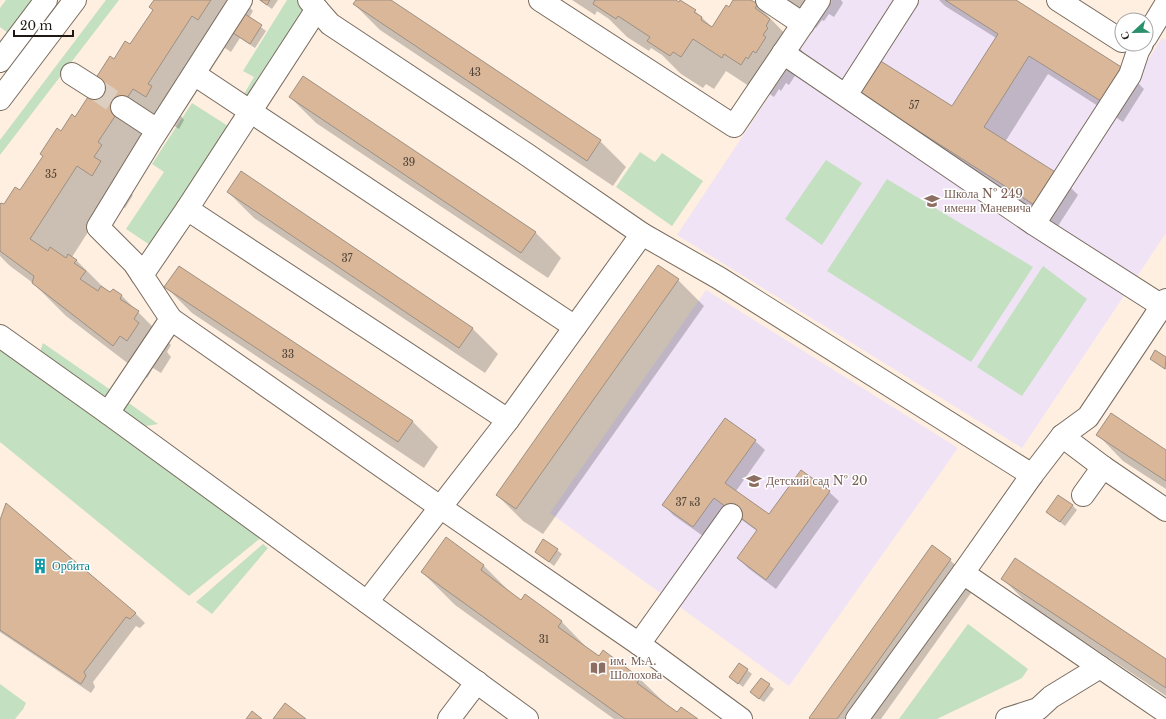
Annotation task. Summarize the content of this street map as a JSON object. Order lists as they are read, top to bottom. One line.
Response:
{"places":{"school or university":["Школа № 249 имени Маневича","Детский сад № 20"],"building":["Орбита"],"library":["им. М.А. Шолохова"]},"house_numbers":["43","57","39","35","37","33","37 к3","31"],"scale_bar":"20 m","north":"left"}
